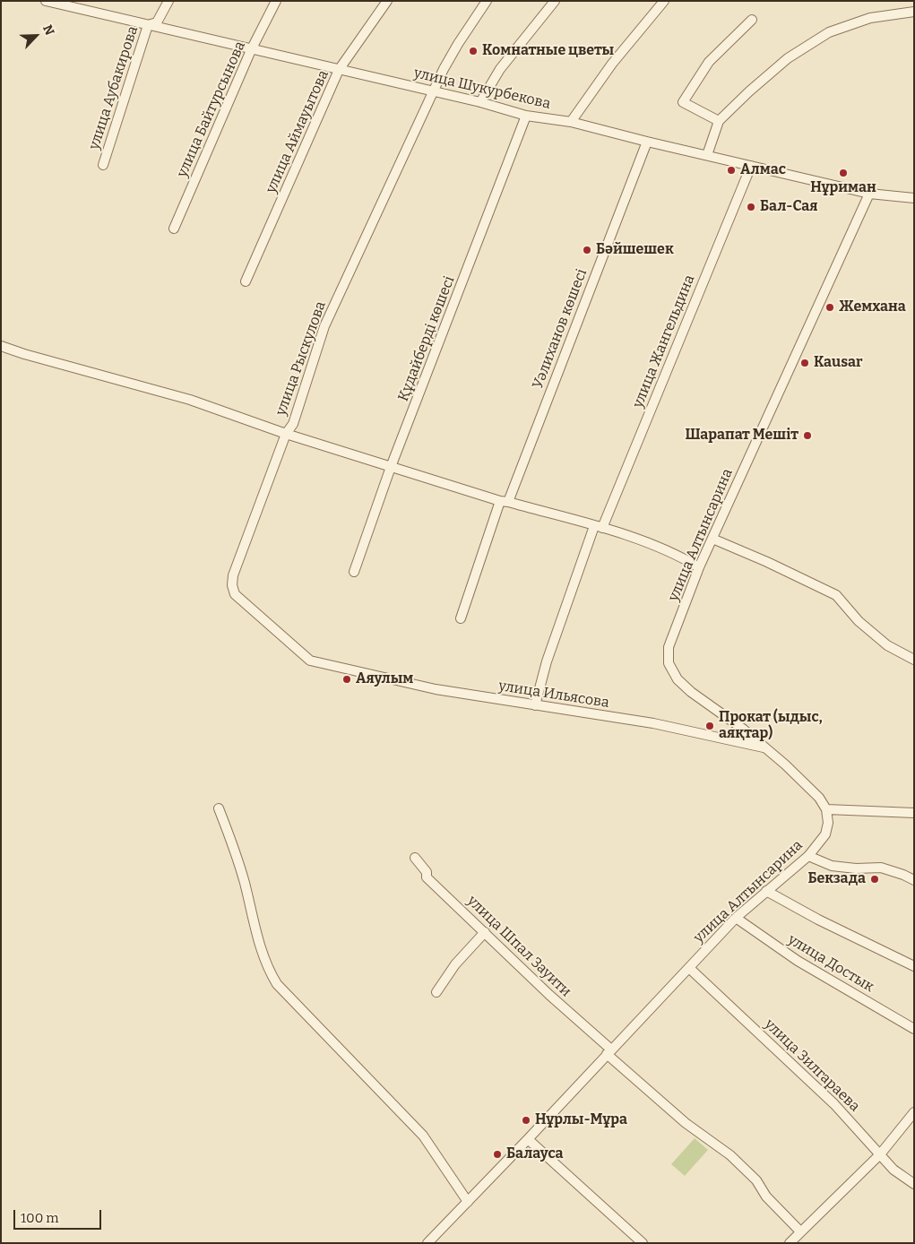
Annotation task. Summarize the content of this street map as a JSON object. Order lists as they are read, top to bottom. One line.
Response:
{"streets":{"street":["улица Аубакирова","улица Шукурбекова","улица Байтурсынова","улица Аймауытова","Уәлиханов көшесі","Құдайберді көшесі","улица Жангельдина","улица Рыскулова","улица Алтынсарина","улица Ильясова","улица Шпал Зауити","улица Достык","улица Зилгараева"]},"crossings":[["улица Аубакирова","улица Шукурбекова"],["улица Шукурбекова","улица Байтурсынова"],["улица Шукурбекова","улица Аймауытова"],["улица Шукурбекова","Уәлиханов көшесі"],["улица Шукурбекова","Құдайберді көшесі"],["улица Шукурбекова","улица Жангельдина"],["улица Шукурбекова","улица Рыскулова"],["улица Шукурбекова","улица Алтынсарина"],["улица Жангельдина","улица Ильясова"],["улица Рыскулова","улица Ильясова"],["улица Алтынсарина","улица Ильясова"],["улица Алтынсарина","улица Шпал Зауити"],["улица Алтынсарина","улица Достык"],["улица Алтынсарина","улица Зилгараева"]],"places":["Комнатные цветы","Алмас","Нұриман","Бал-Сая","Бәйшешек","Жемхана","Kausar","Шарапат Мешіт","Аяулым","Прокат (ыдыс, аяқтар)","Бекзада","Нұрлы-Мұра","Балауса"],"scale_bar":"100 m","north":"top right"}
